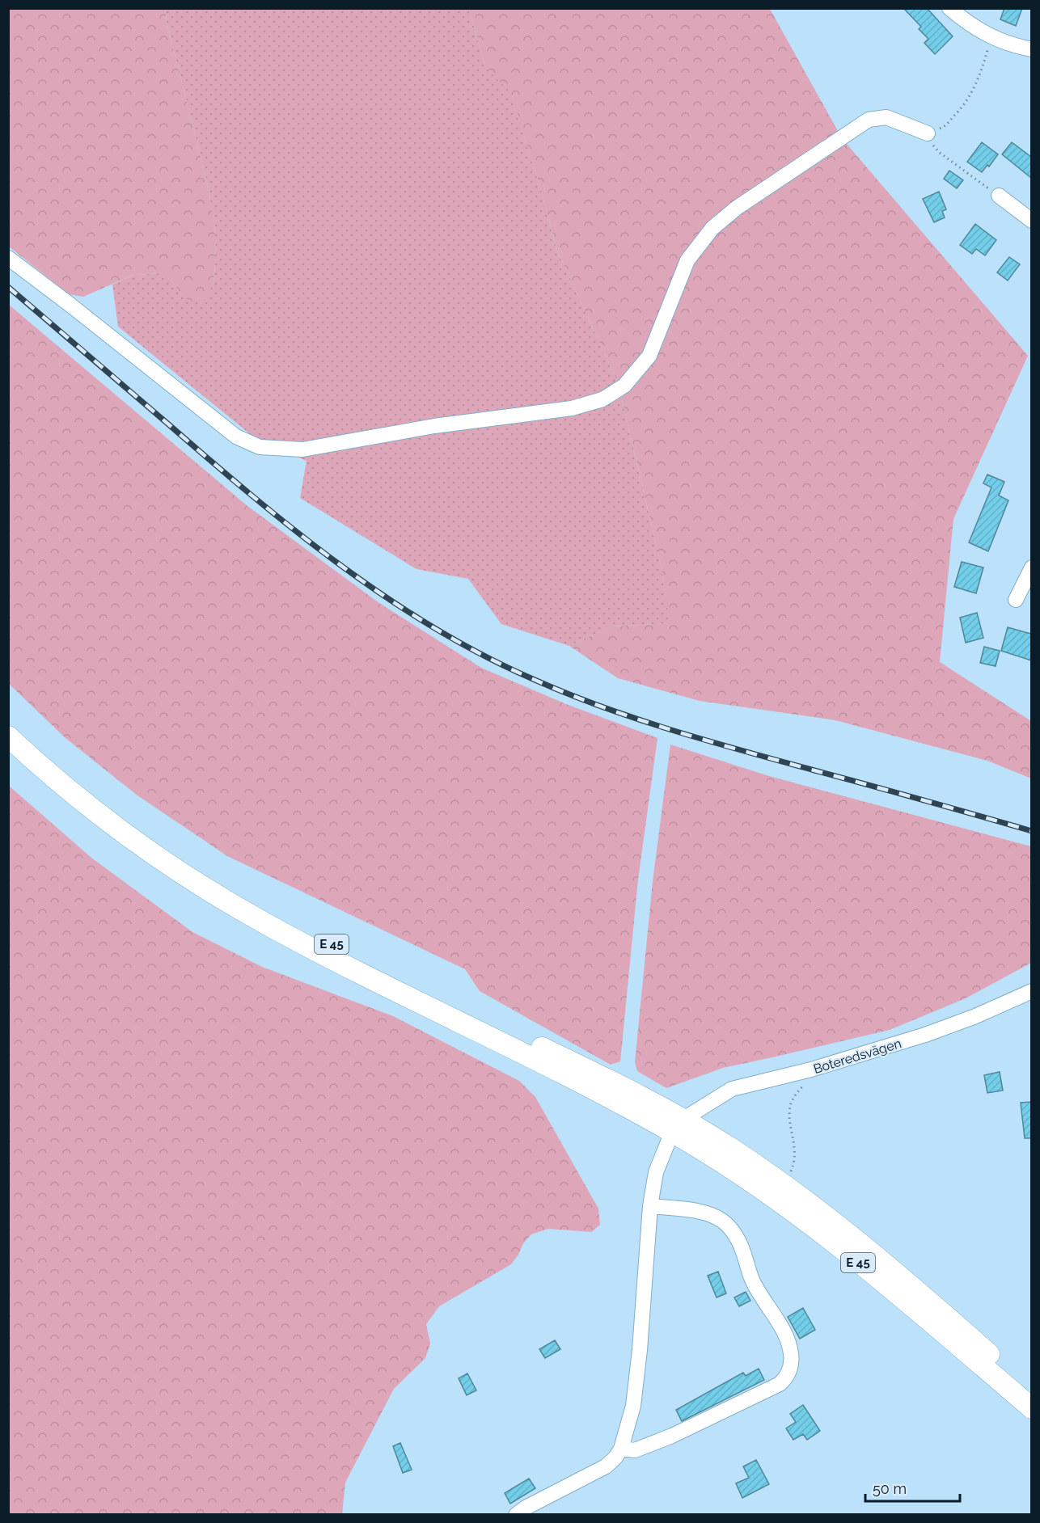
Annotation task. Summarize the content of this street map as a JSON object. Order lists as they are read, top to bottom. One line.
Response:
{"streets":{"highway":["E 45"],"street":["Boteredsvägen"]},"crossings":[["E 45","Boteredsvägen"]],"scale_bar":"50 m"}
